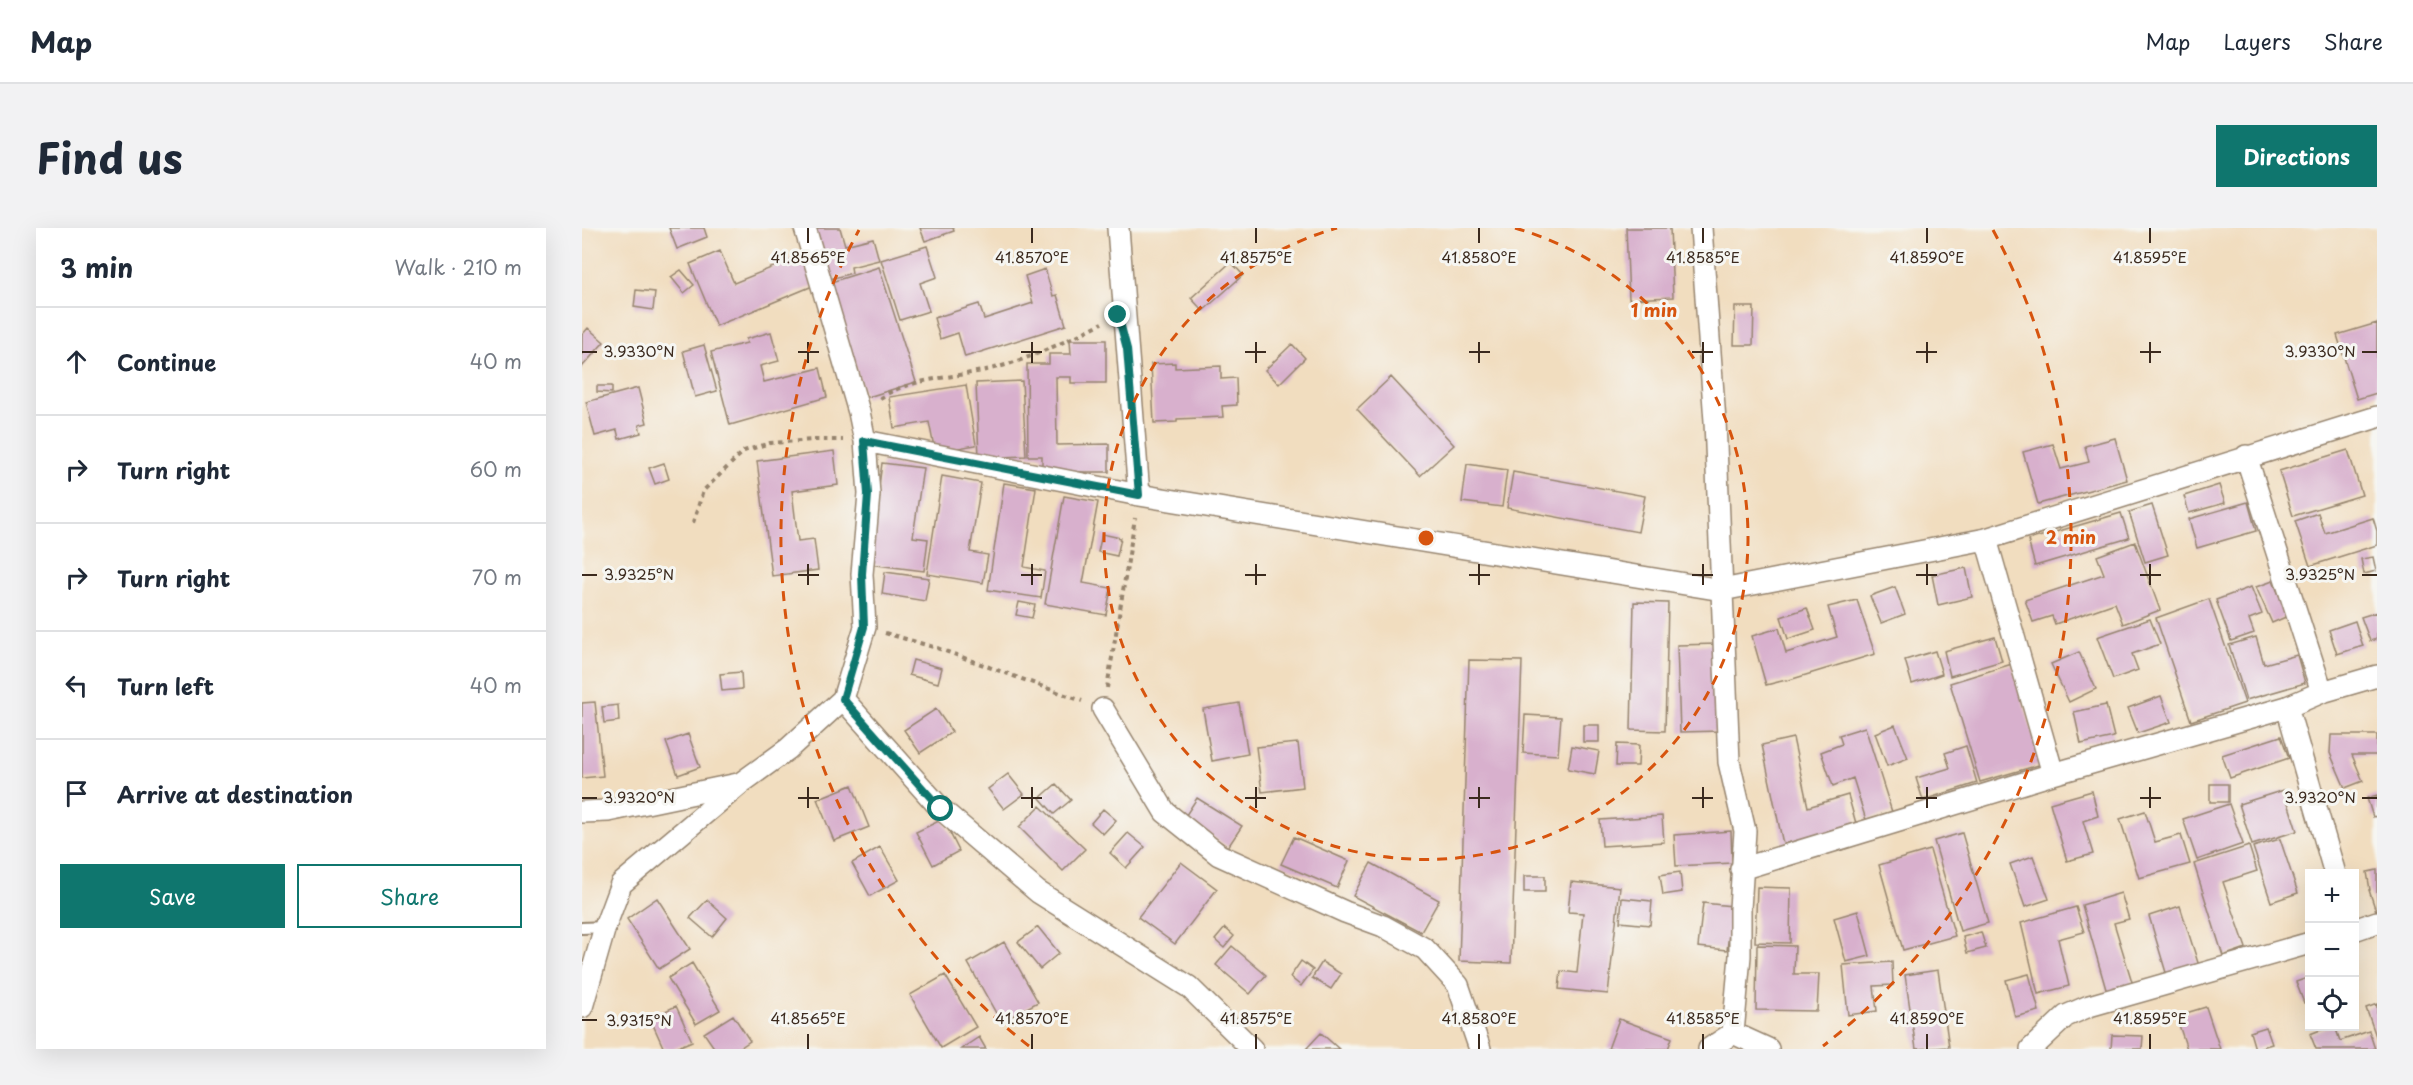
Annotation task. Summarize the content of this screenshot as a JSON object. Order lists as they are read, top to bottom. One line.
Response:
{"page":{"header":"Map","nav":["Map","Layers","Share"],"title":"Find us","buttons":["Directions",["Save","Share"]],"heading":["3 min","Walk · 210 m"],"list":[["Continue","40 m"],["Turn right","60 m"],["Turn right","70 m"],["Turn left","40 m"],"Arrive at destination"],"map_buttons":["+","−"]},"coordinates":["41.8565°E","41.8570°E","41.8575°E","41.8580°E","41.8585°E","41.8590°E","41.8595°E","3.9330°N","3.9325°N","3.9320°N","3.9315°N"],"rings":["1 min","2 min"]}
